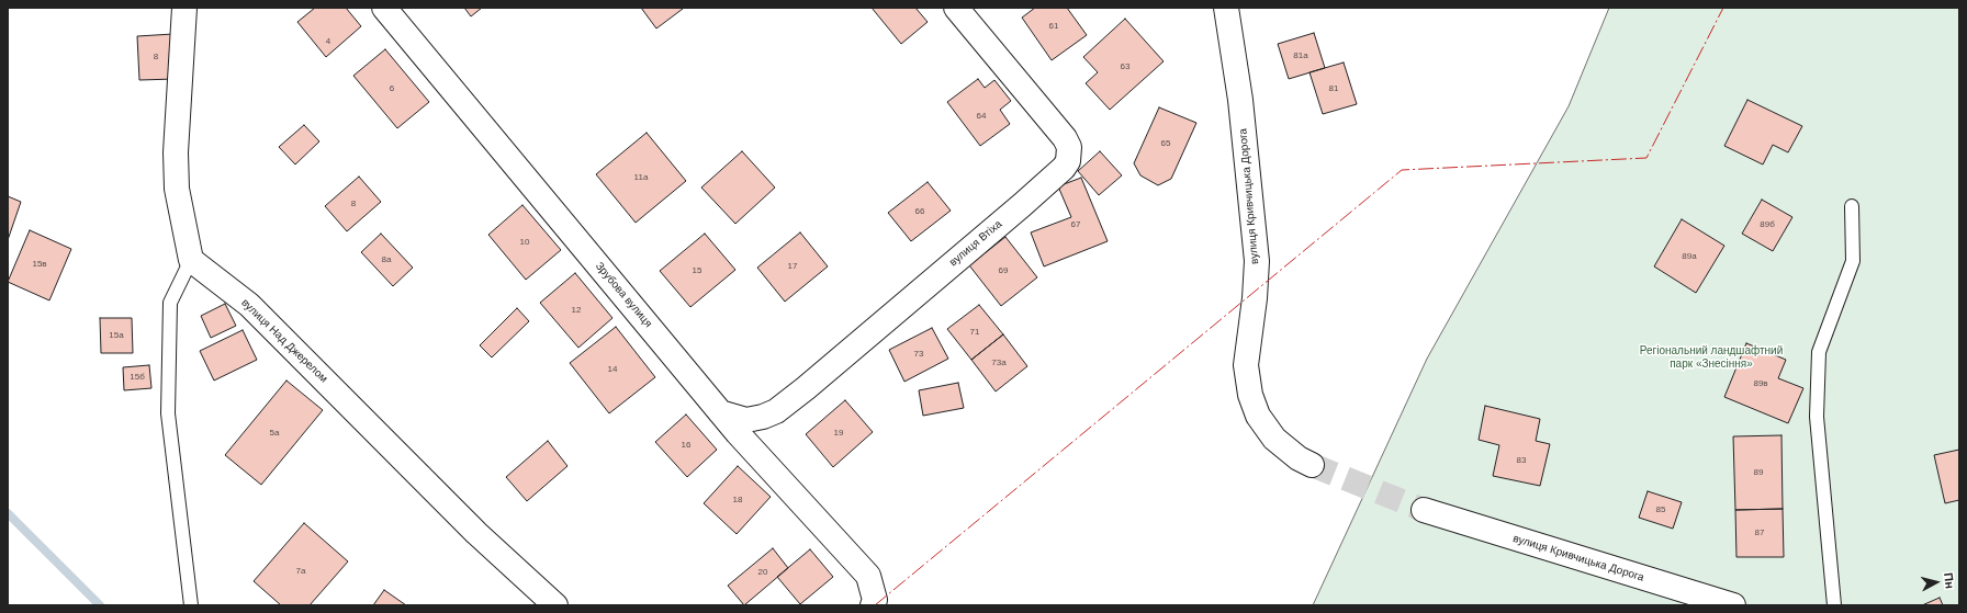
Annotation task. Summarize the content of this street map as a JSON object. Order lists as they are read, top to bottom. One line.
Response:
{"streets":{"street":["вулиця Кривчицька Дорога","вулиця Втіха","Зрубова вулиця","вулиця Над Джерелом"]},"crossings":[["вулиця Втіха","Зрубова вулиця"]],"parks":["Регіональний ландшафтний парк «Знесіння»"],"house_numbers":["61","4","81а","8","63","6","81","64","65","11а","8","66","67","89б","10","89а","8а","15в","17","15","69","12","71","15а","73","73а","14","15б","89в","5а","19","16","83","89","18","85","87","7а","20"],"north":"right"}
